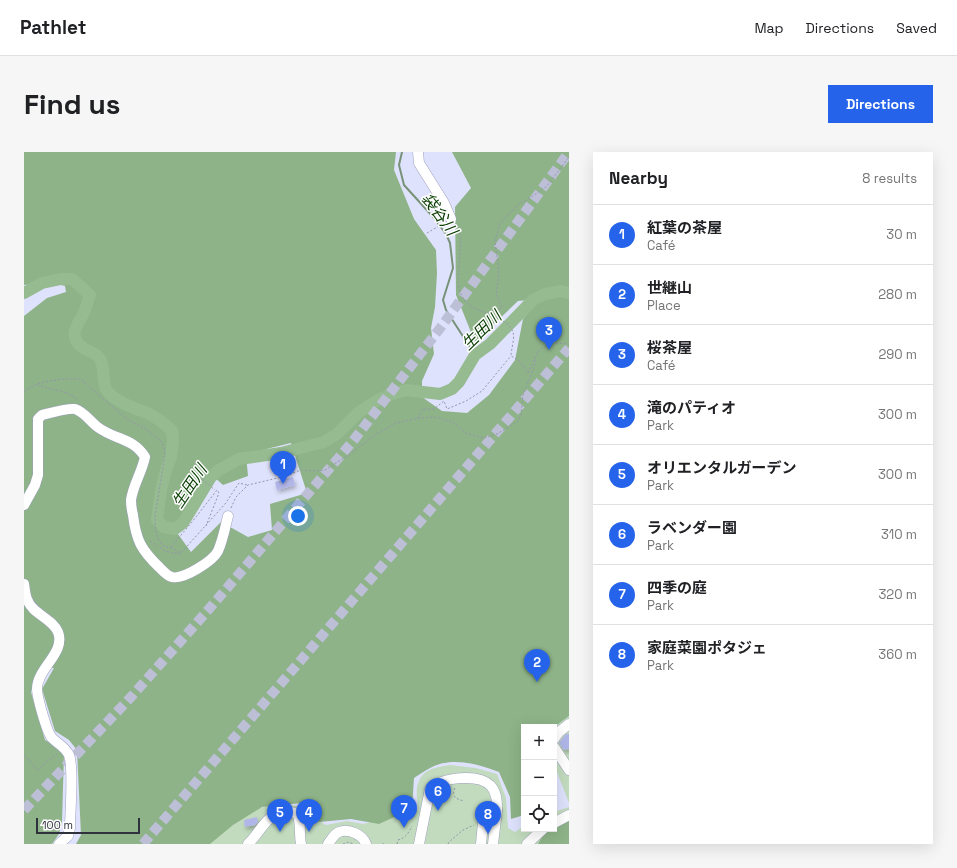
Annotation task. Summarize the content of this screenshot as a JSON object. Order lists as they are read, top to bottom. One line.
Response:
{"water":["袋谷川","生田川"],"scale_bar":"100 m","page":{"header":"Pathlet","nav":["Map","Directions","Saved"],"buttons":"Directions","title":"Find us","heading":["Nearby","8 results"],"list":[{"mark":"1","name":"紅葉の茶屋","note":"Café","value":"30 m"},{"mark":"2","name":"世継山","note":"Place","value":"280 m"},{"mark":"3","name":"桜茶屋","note":"Café","value":"290 m"},{"mark":"4","name":"滝のパティオ","note":"Park","value":"300 m"},{"mark":"5","name":"オリエンタルガーデン","note":"Park","value":"300 m"},{"mark":"6","name":"ラベンダー園","note":"Park","value":"310 m"},{"mark":"7","name":"四季の庭","note":"Park","value":"320 m"},{"mark":"8","name":"家庭菜園ポタジェ","note":"Park","value":"360 m"}],"pins":["3","1","2","6","7","4","5","8"],"map_buttons":["+","−"],"scale":"100 m"}}
